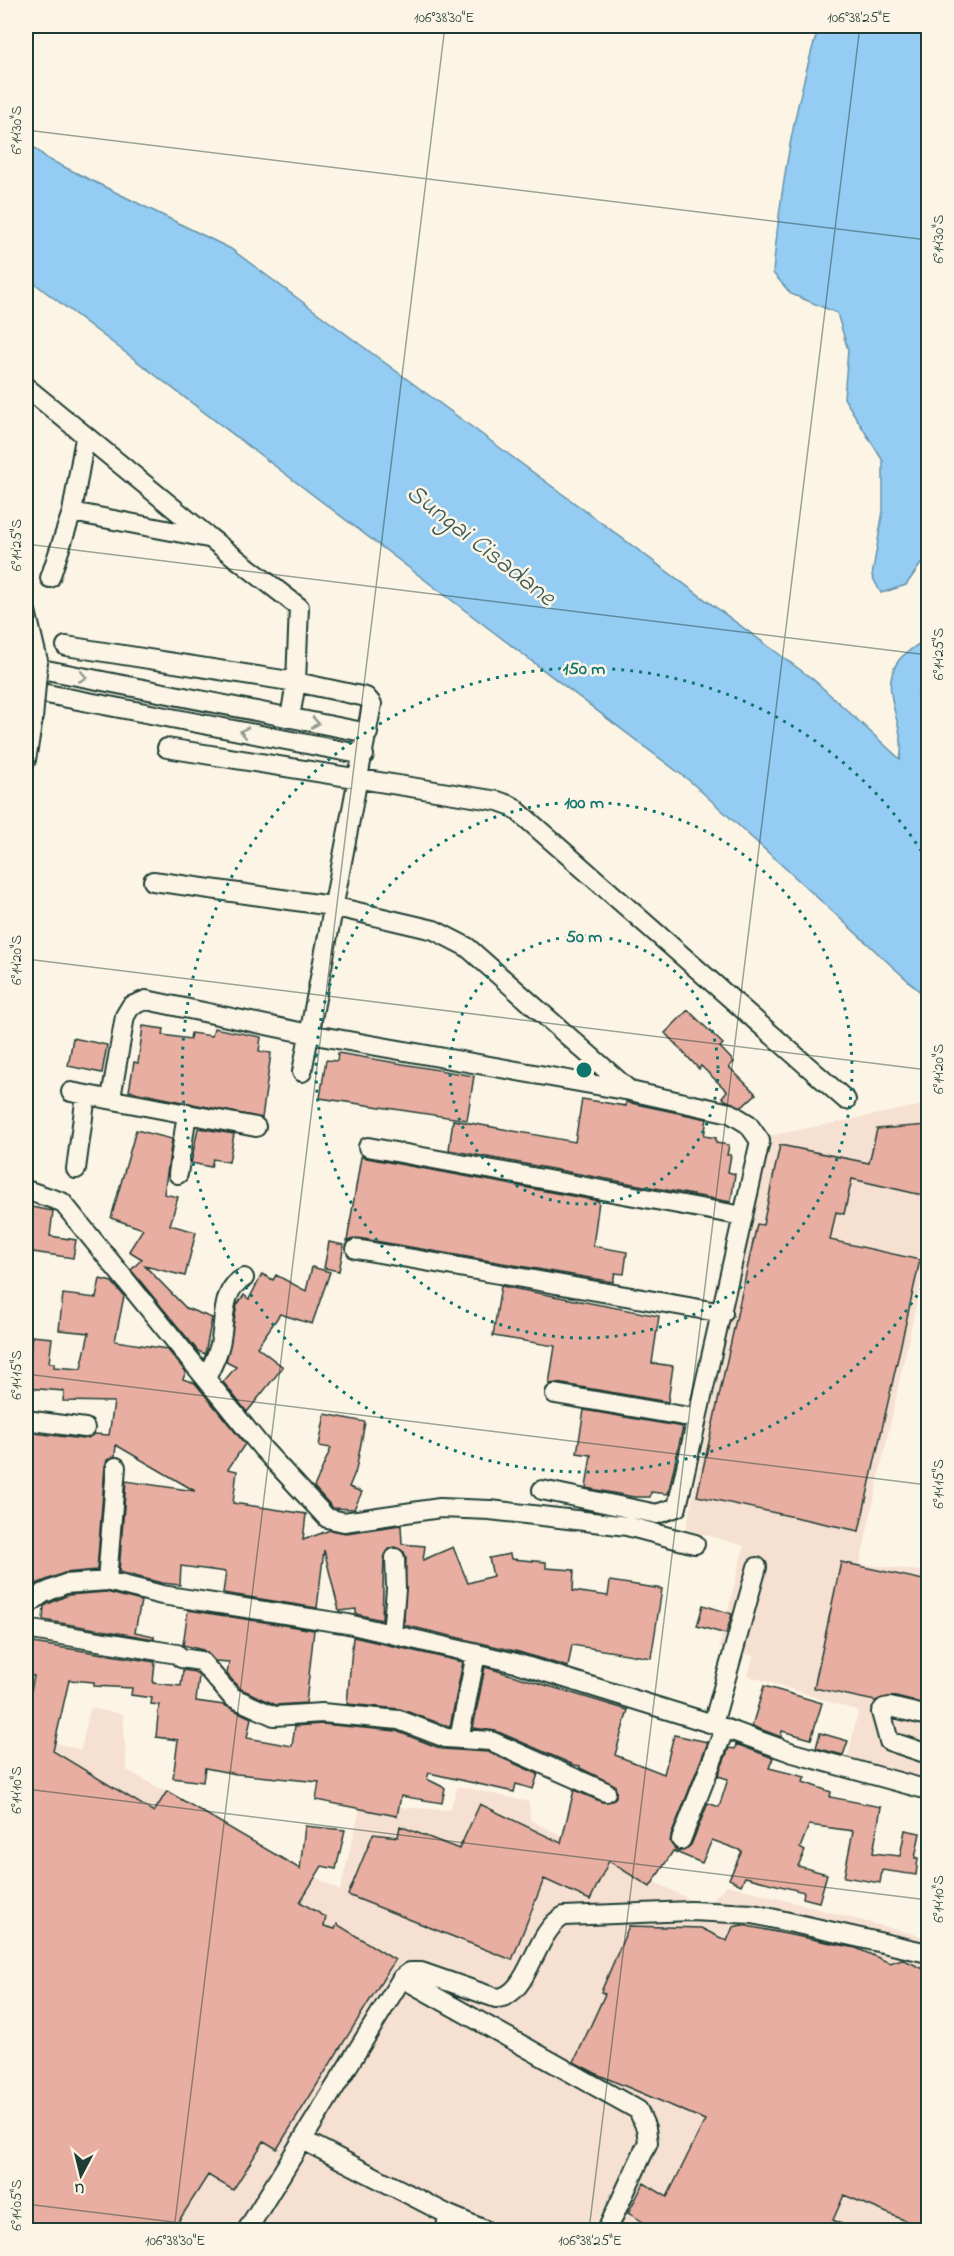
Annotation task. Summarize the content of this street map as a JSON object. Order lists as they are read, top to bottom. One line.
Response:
{"water":["Sungai Cisadane"],"north":"bottom","coordinates":["106°38'30\"E","106°38'25\"E","6°14'30\"S","6°14'25\"S","6°14'20\"S","6°14'15\"S","6°14'10\"S","6°14'05\"S"],"rings":["150 m","100 m","50 m"]}
